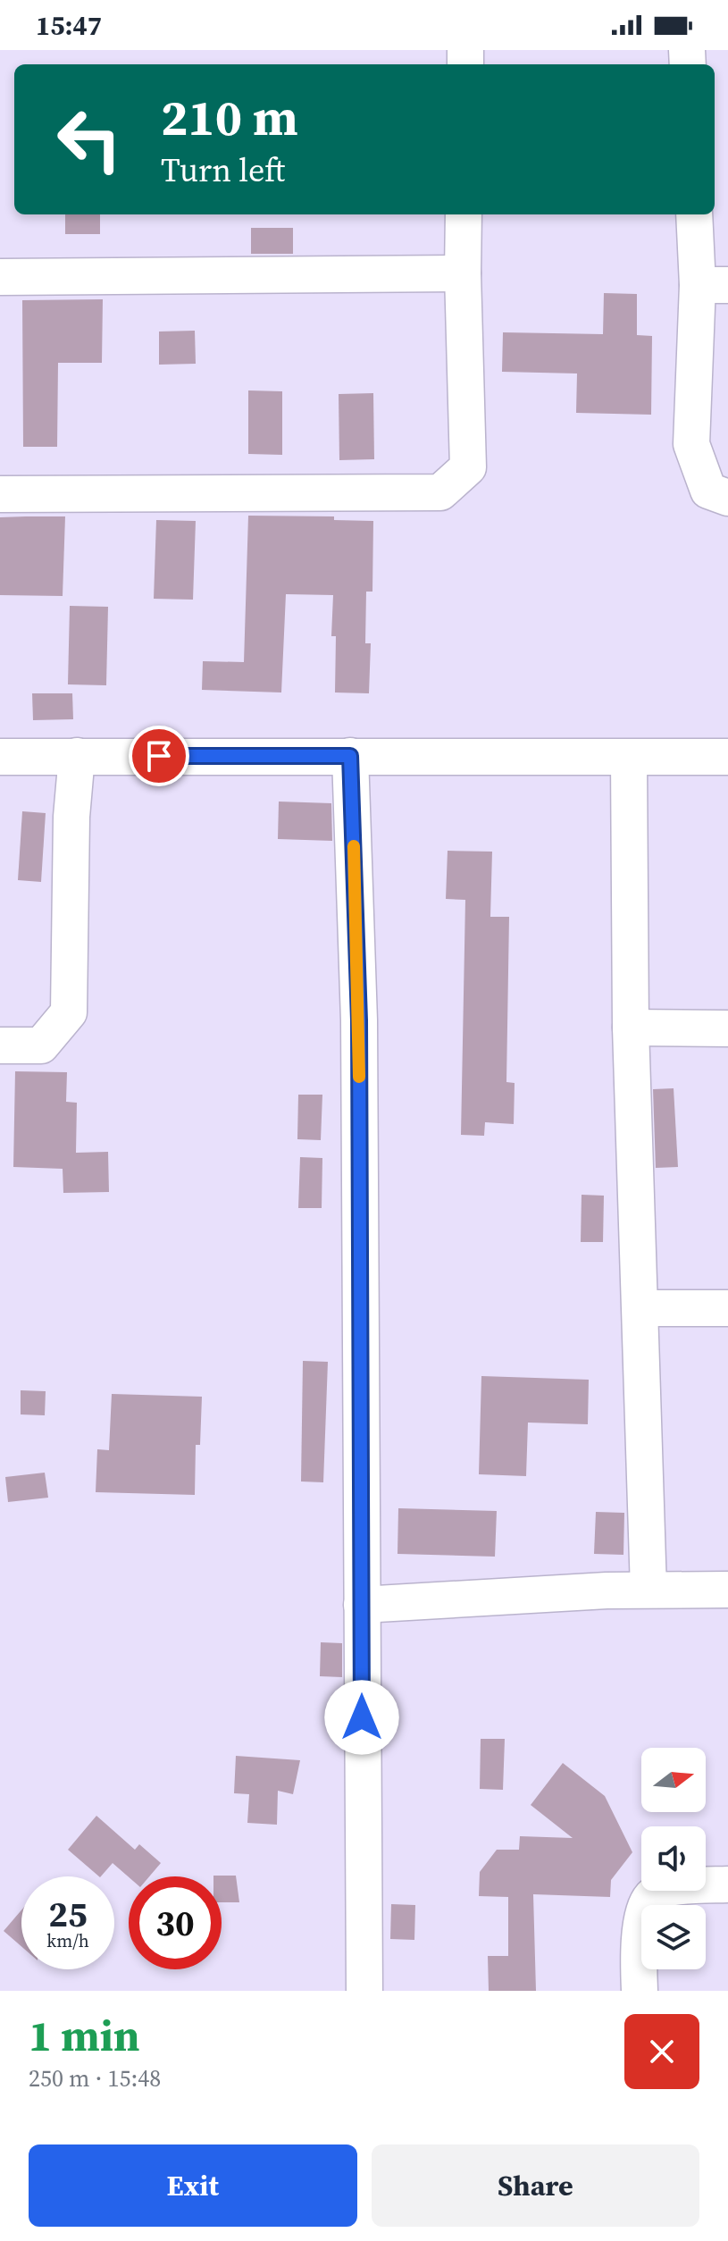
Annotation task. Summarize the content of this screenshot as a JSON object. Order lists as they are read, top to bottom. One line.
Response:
{"north":"right","page":{"status":"15:47","turn":["210 m","Turn left"],"speed":"25 km/h","limit":"30","heading":["1 min","250 m · 15:48"],"buttons":["Exit","Share"]}}
